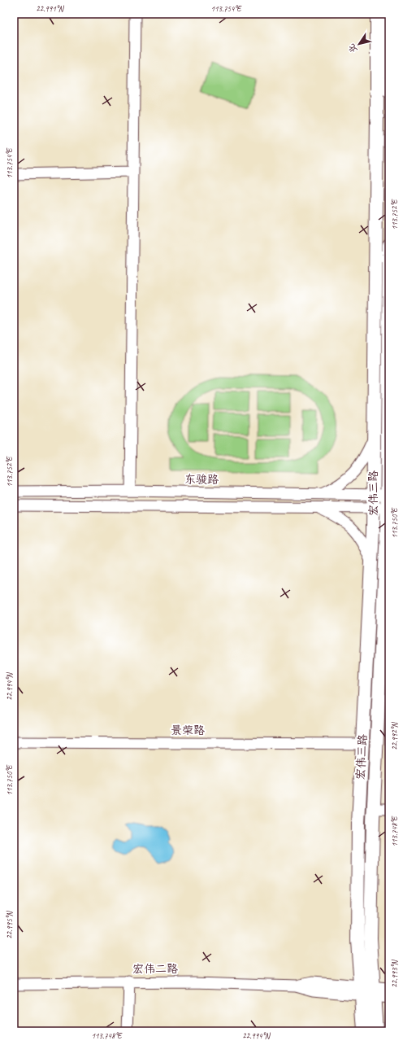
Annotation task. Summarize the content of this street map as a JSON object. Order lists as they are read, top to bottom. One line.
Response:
{"streets":{"main road":["宏伟三路"],"street":["东骏路","景荣路","宏伟二路"]},"crossings":[["东骏路","宏伟三路"],["宏伟三路","景荣路"],["宏伟三路","宏伟二路"]],"north":"bottom left","coordinates":["22.991°N","113.754°E","113.752°E","113.750°E","22.994°N","22.992°N","113.748°E","22.995°N","22.993°N"]}
